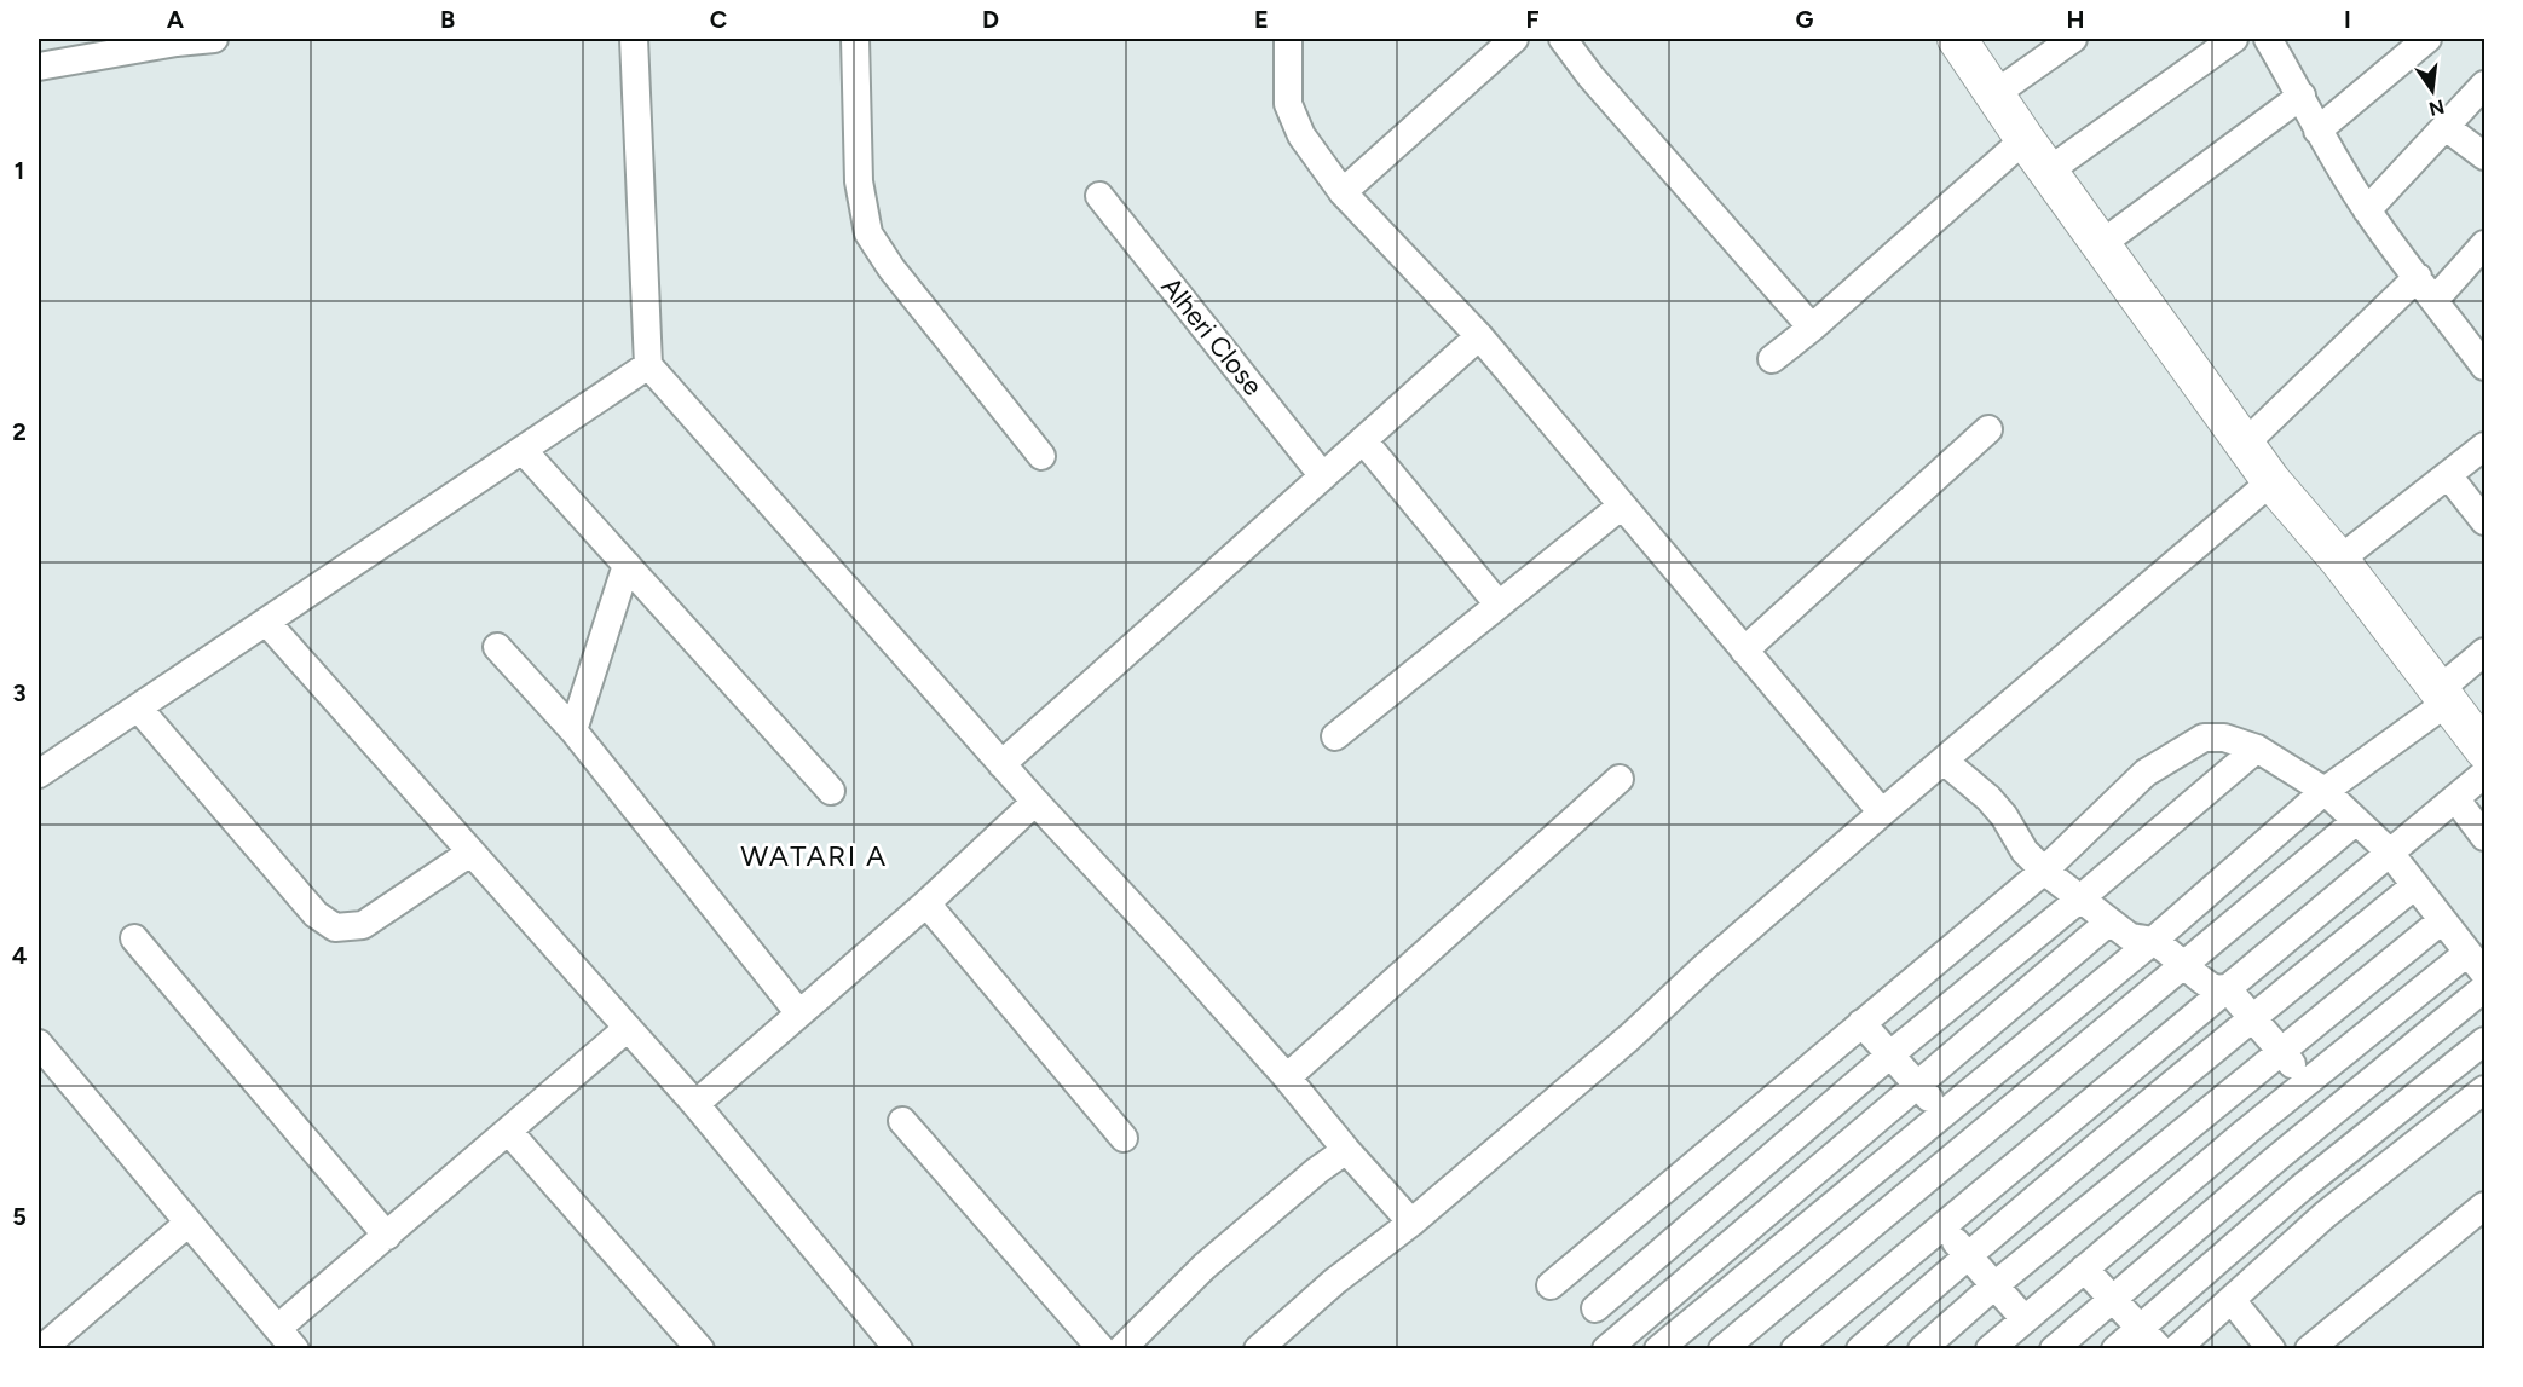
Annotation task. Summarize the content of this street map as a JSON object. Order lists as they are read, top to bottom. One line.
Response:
{"streets":{"street":["Alheri Close"]},"districts":["WATARI A"],"north":"bottom","grid":{"columns":["A","B","C","D","E","F","G","H","I"],"rows":["1","2","3","4","5"]}}
